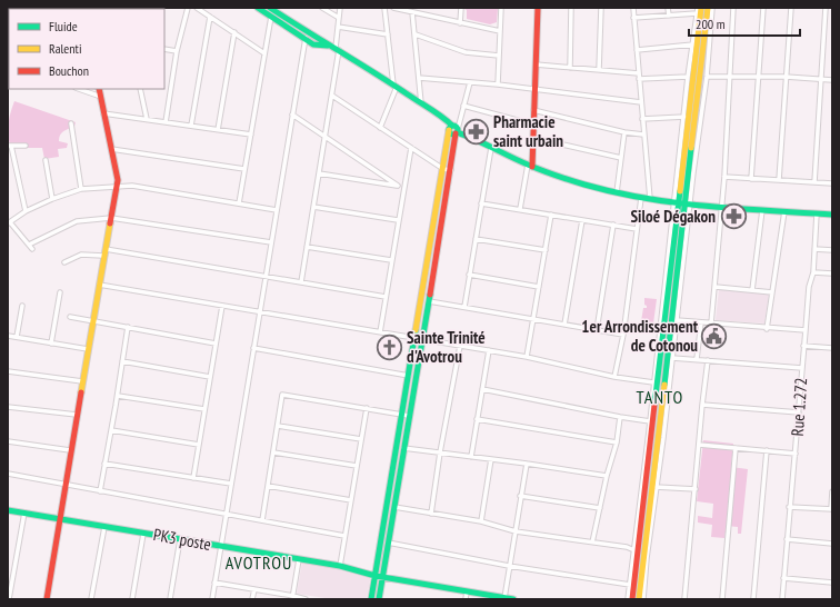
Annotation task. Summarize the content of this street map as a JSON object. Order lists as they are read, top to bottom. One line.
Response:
{"streets":{"street":["Rue 1.272","PK3 poste"]},"districts":["TANTO","AVOTROU"],"places":{"pharmacy":["Pharmacie saint urbain","Siloé Dégakon"],"public building":["1er Arrondissement de Cotonou"],"church":["Sainte Trinité d'Avotrou"]},"legend":["Fluide","Ralenti","Bouchon"],"scale_bar":"200 m"}
